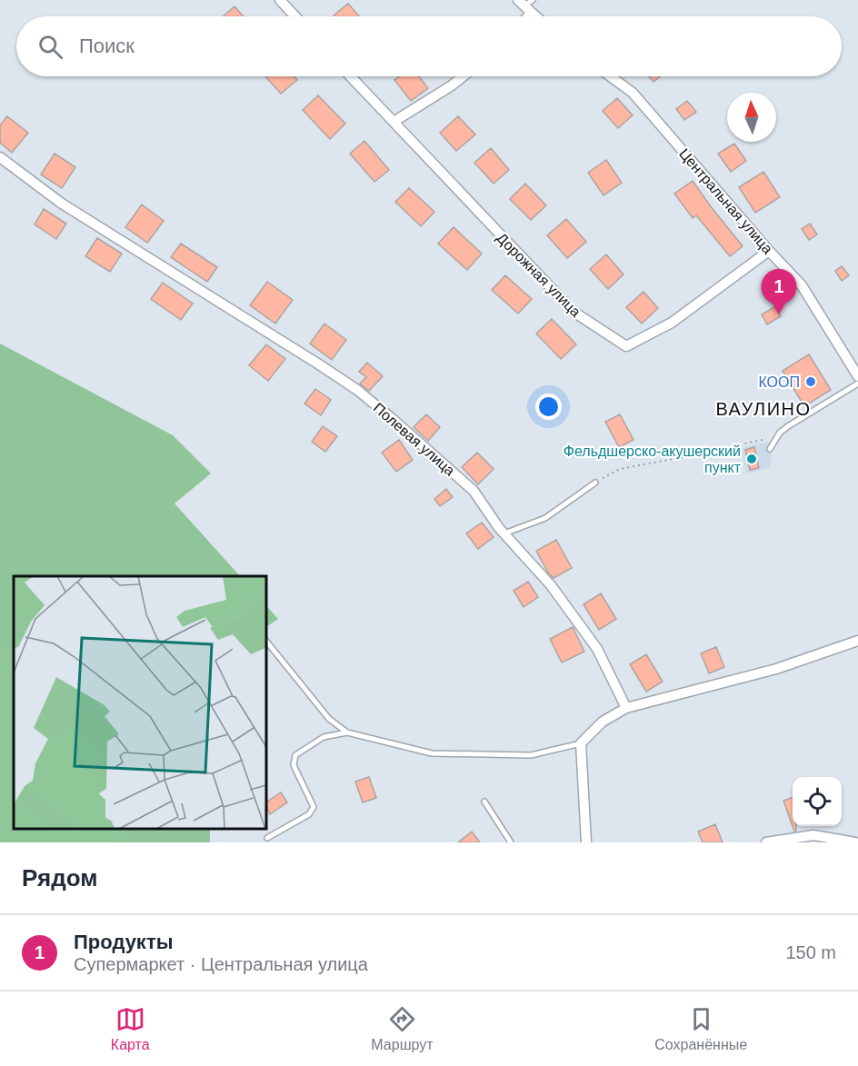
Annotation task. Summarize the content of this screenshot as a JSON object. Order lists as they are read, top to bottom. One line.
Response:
{"streets":{"street":["Центральная улица","Дорожная улица","Полевая улица"]},"crossings":[["Центральная улица","Дорожная улица"]],"districts":["ВАУЛИНО"],"places":["КООП","Фельдшерско-акушерский пункт"],"north":"top","page":{"search":"Поиск","pins":"1","heading":"Рядом","list":[{"mark":"1","name":"Продукты","note":"Супермаркет · Центральная улица","value":"150 m"}],"nav":["Карта","Маршрут","Сохранённые"]}}
